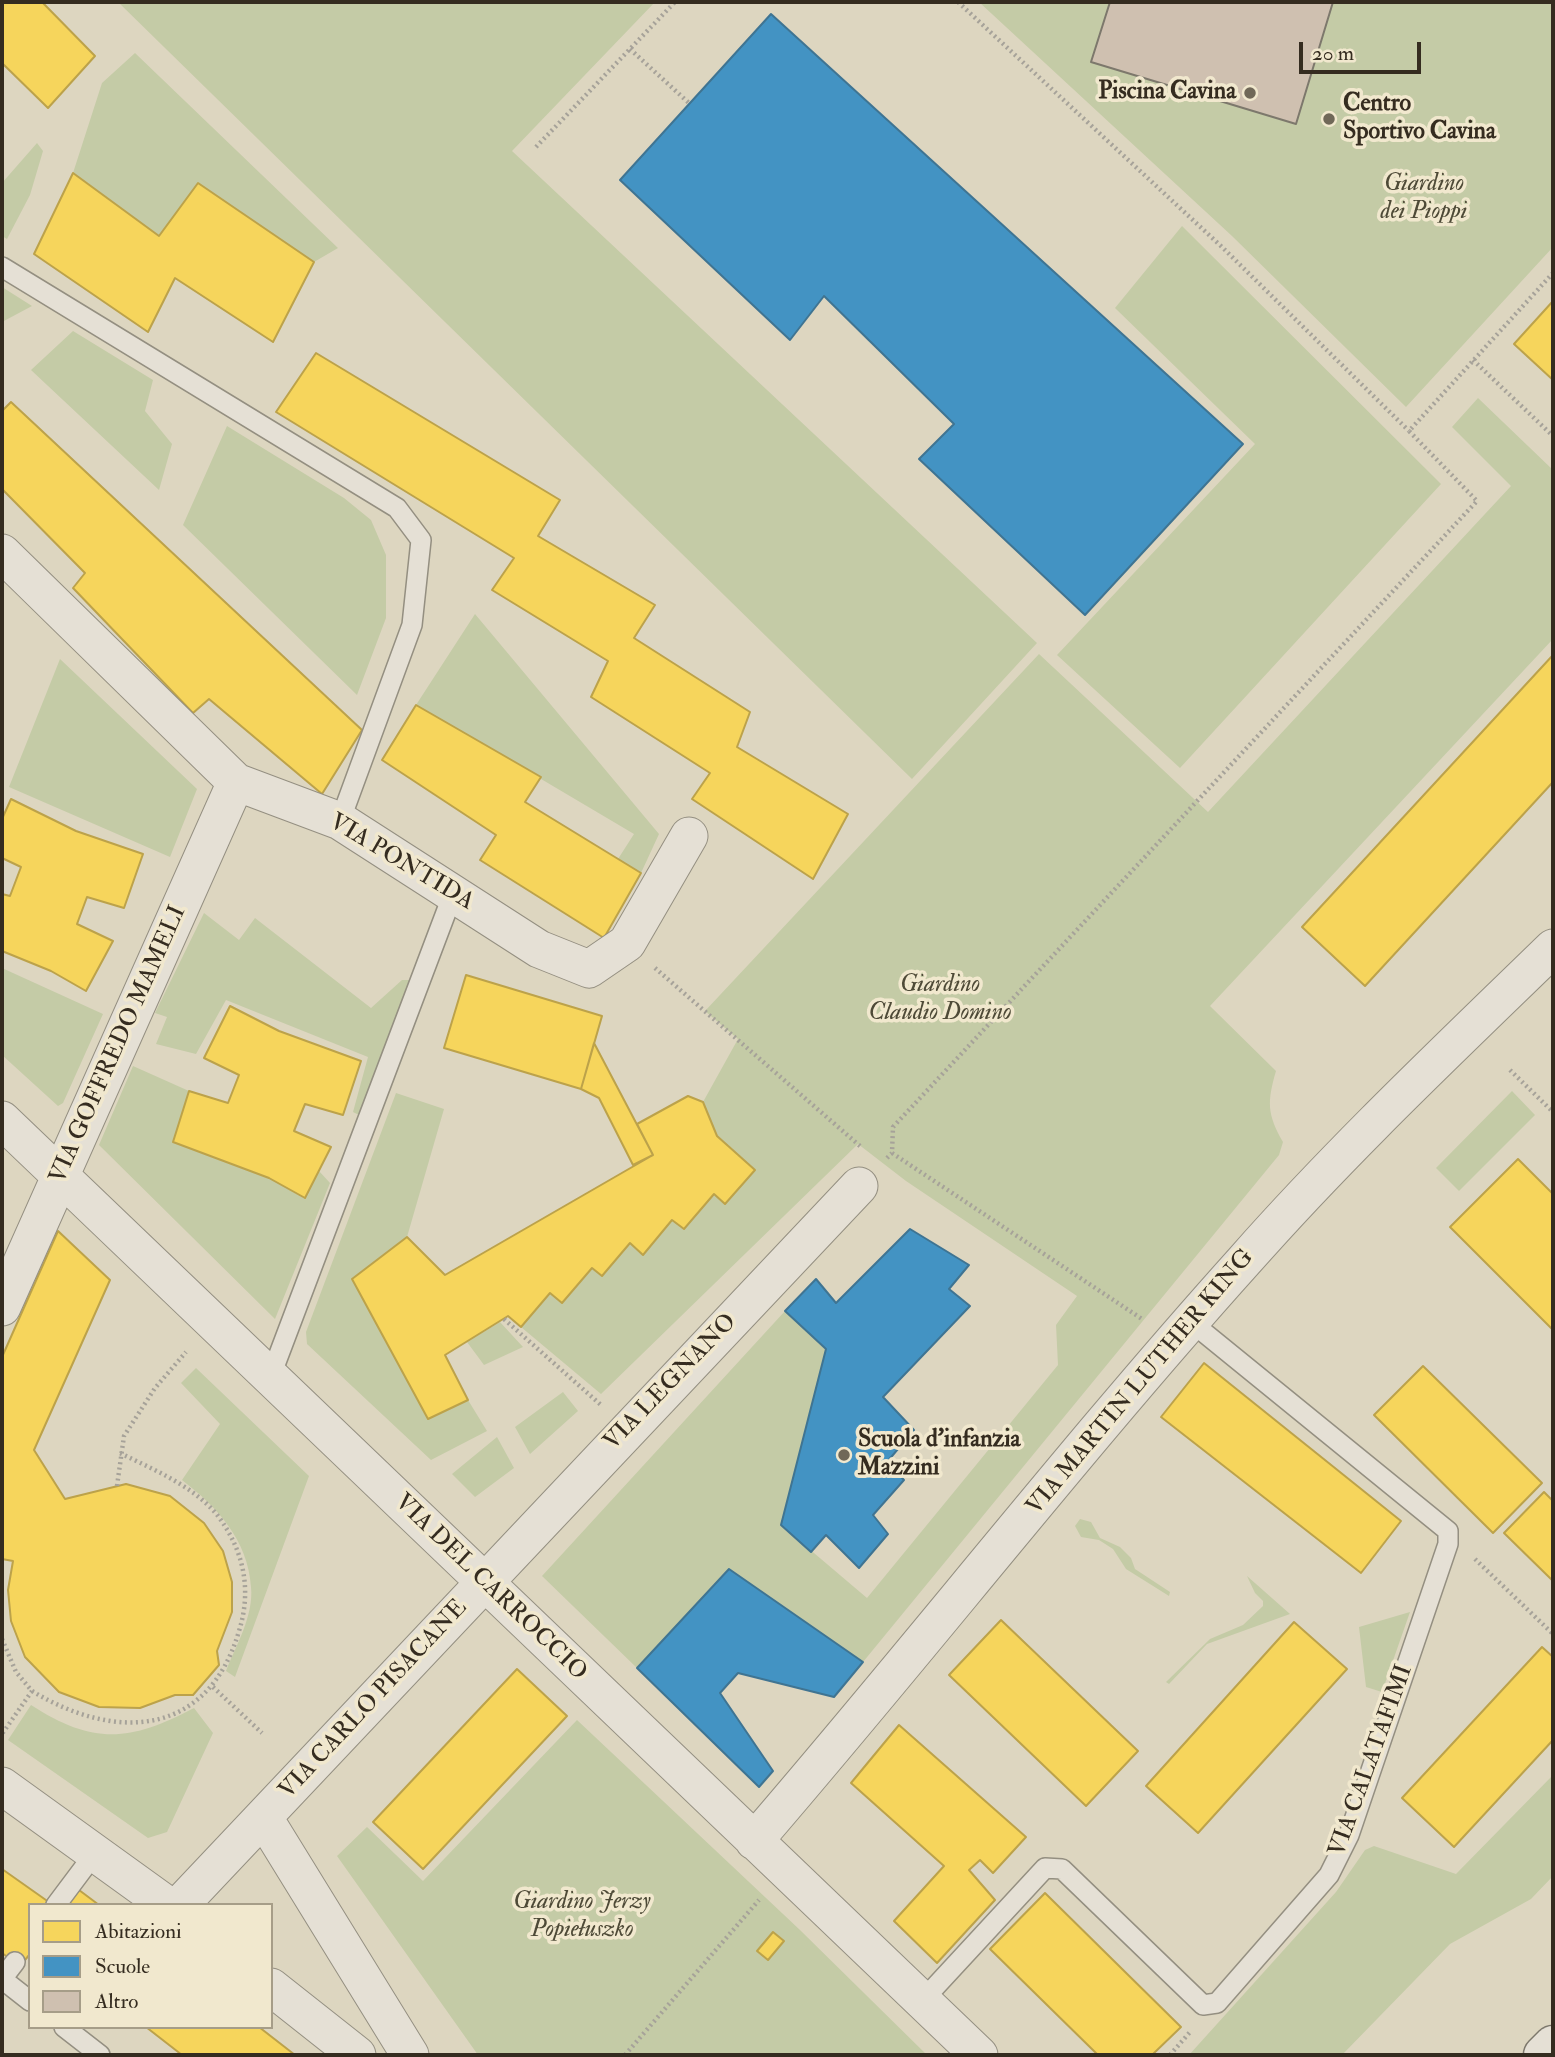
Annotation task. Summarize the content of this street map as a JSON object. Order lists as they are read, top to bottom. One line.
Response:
{"streets":{"street":["VIA PONTIDA","VIA GOFFREDO MAMELI","VIA LEGNANO","VIA MARTIN LUTHER KING","VIA DEL CARROCCIO","VIA CARLO PISACANE"],"lane":["VIA CALATAFIMI"]},"crossings":[["VIA PONTIDA","VIA GOFFREDO MAMELI"],["VIA GOFFREDO MAMELI","VIA DEL CARROCCIO"],["VIA LEGNANO","VIA DEL CARROCCIO"],["VIA LEGNANO","VIA CARLO PISACANE"],["VIA MARTIN LUTHER KING","VIA DEL CARROCCIO"],["VIA DEL CARROCCIO","VIA CARLO PISACANE"],["VIA DEL CARROCCIO","VIA CALATAFIMI"]],"parks":["Giardino dei Pioppi","Giardino Claudio Domino","Giardino Jerzy Popiełuszko"],"places":["Piscina Cavina","Centro Sportivo Cavina","Scuola d'infanzia Mazzini"],"legend":["Abitazioni","Scuole","Altro"],"scale_bar":"20 m"}
